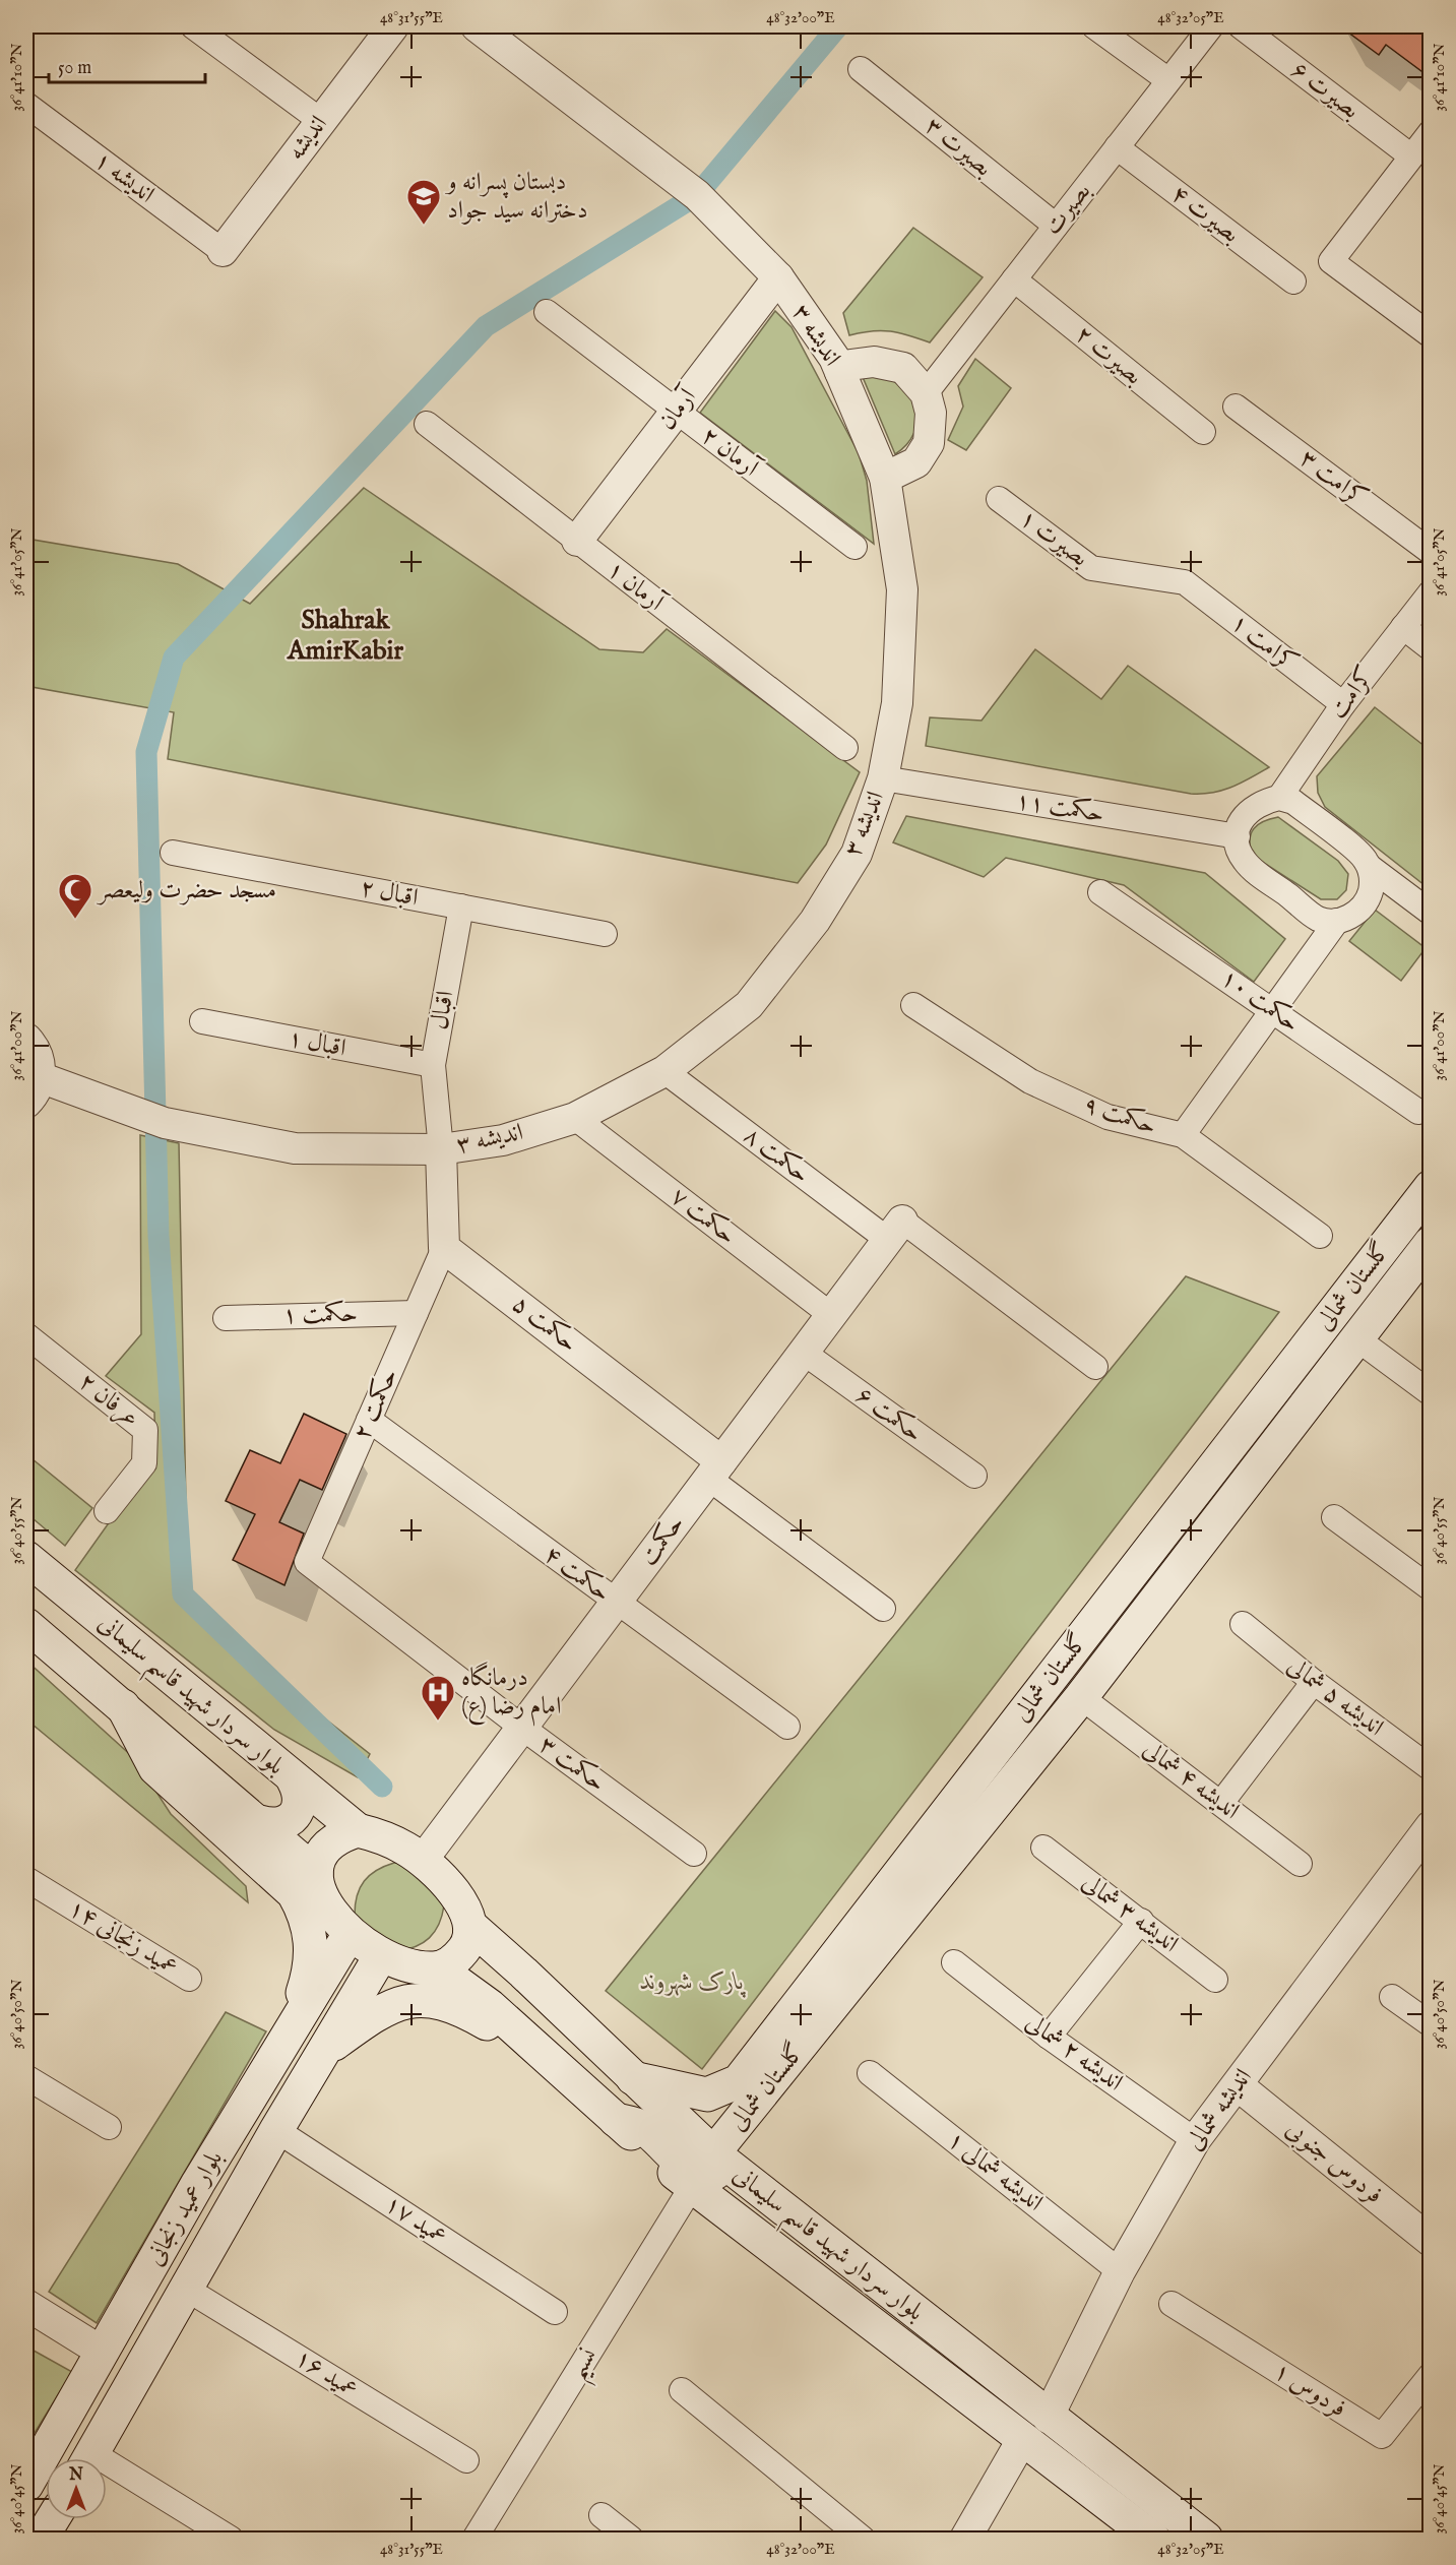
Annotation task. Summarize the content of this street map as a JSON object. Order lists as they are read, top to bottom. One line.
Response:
{"streets":{"main road":["گلستان شمالی","بلوار سردار شهید قاسم سلیمانی","بلوار عمید زنجانی"],"street":["بصیرت ۶","اندیشه","بصیرت ۳","اندیشه ۱","بصیرت","بصیرت ۴","اندیشه ۳","بصیرت ۲","آرمان","آرمان ۲","کرامت ۳","بصیرت ۱","آرمان ۱","کرامت ۱","کرامت","حکمت ۱۱","اقبال ۲","حکمت ۱۰","اقبال","اقبال ۱","حکمت ۹","حکمت ۸","حکمت ۷","حکمت ۱","حکمت ۵","عرفان ۲","حکمت ۲","حکمت ۶","حکمت","حکمت ۴","اندیشه ۵ شمالی","حکمت ۳","اندیشه ۴ شمالی","اندیشه ۳ شمالی","عمید زنجانی ۱۴","اندیشه ۲ شمالی","اندیشه شمالی","فردوس جنوبی","اندیشه شمالی ۱","عمید ۱۷","نسیم","عمید ۱۶","فردوس ۱"]},"crossings":[["اندیشه","اندیشه ۱"],["بصیرت ۳","بصیرت"],["بصیرت","بصیرت ۴"],["بصیرت","بصیرت ۲"],["اندیشه ۳","آرمان"],["اندیشه ۳","حکمت ۱۱"],["اندیشه ۳","اقبال"],["اندیشه ۳","حکمت ۸"],["اندیشه ۳","حکمت ۷"],["آرمان","آرمان ۲"],["آرمان","آرمان ۱"],["بصیرت ۱","کرامت ۱"],["کرامت ۱","کرامت"],["اقبال ۲","اقبال"],["اقبال","اقبال ۱"],["حکمت ۸","حکمت"],["حکمت ۷","حکمت"],["گلستان شمالی","بلوار سردار شهید قاسم سلیمانی"],["گلستان شمالی","اندیشه ۴ شمالی"],["حکمت ۱","حکمت ۲"],["حکمت ۵","حکمت ۲"],["حکمت ۵","حکمت"],["حکمت ۲","حکمت ۴"],["حکمت ۲","حکمت ۳"],["حکمت ۶","حکمت"],["حکمت","حکمت ۴"],["حکمت","بلوار سردار شهید قاسم سلیمانی"],["حکمت","حکمت ۳"],["حکمت","بلوار عمید زنجانی"],["بلوار سردار شهید قاسم سلیمانی","اندیشه شمالی"],["بلوار سردار شهید قاسم سلیمانی","بلوار عمید زنجانی"],["بلوار سردار شهید قاسم سلیمانی","نسیم"],["اندیشه ۲ شمالی","اندیشه شمالی"],["اندیشه شمالی","فردوس جنوبی"],["اندیشه شمالی","اندیشه شمالی ۱"],["بلوار عمید زنجانی","عمید ۱۷"],["بلوار عمید زنجانی","عمید ۱۶"]],"districts":["Shahrak AmirKabir"],"parks":["پارک شهروند"],"places":{"school or university":["دبستان پسرانه و دخترانه سید جواد"],"mosque":["مسجد حضرت ولیعصر"],"hospital":["درمانگاه امام رضا (ع)"]},"scale_bar":"50 m","north":"top","coordinates":["48°31'55\"E","48°32'00\"E","48°32'05\"E","36°41'10\"N","36°41'05\"N","36°41'00\"N","36°40'55\"N","36°40'50\"N","36°40'45\"N"]}
